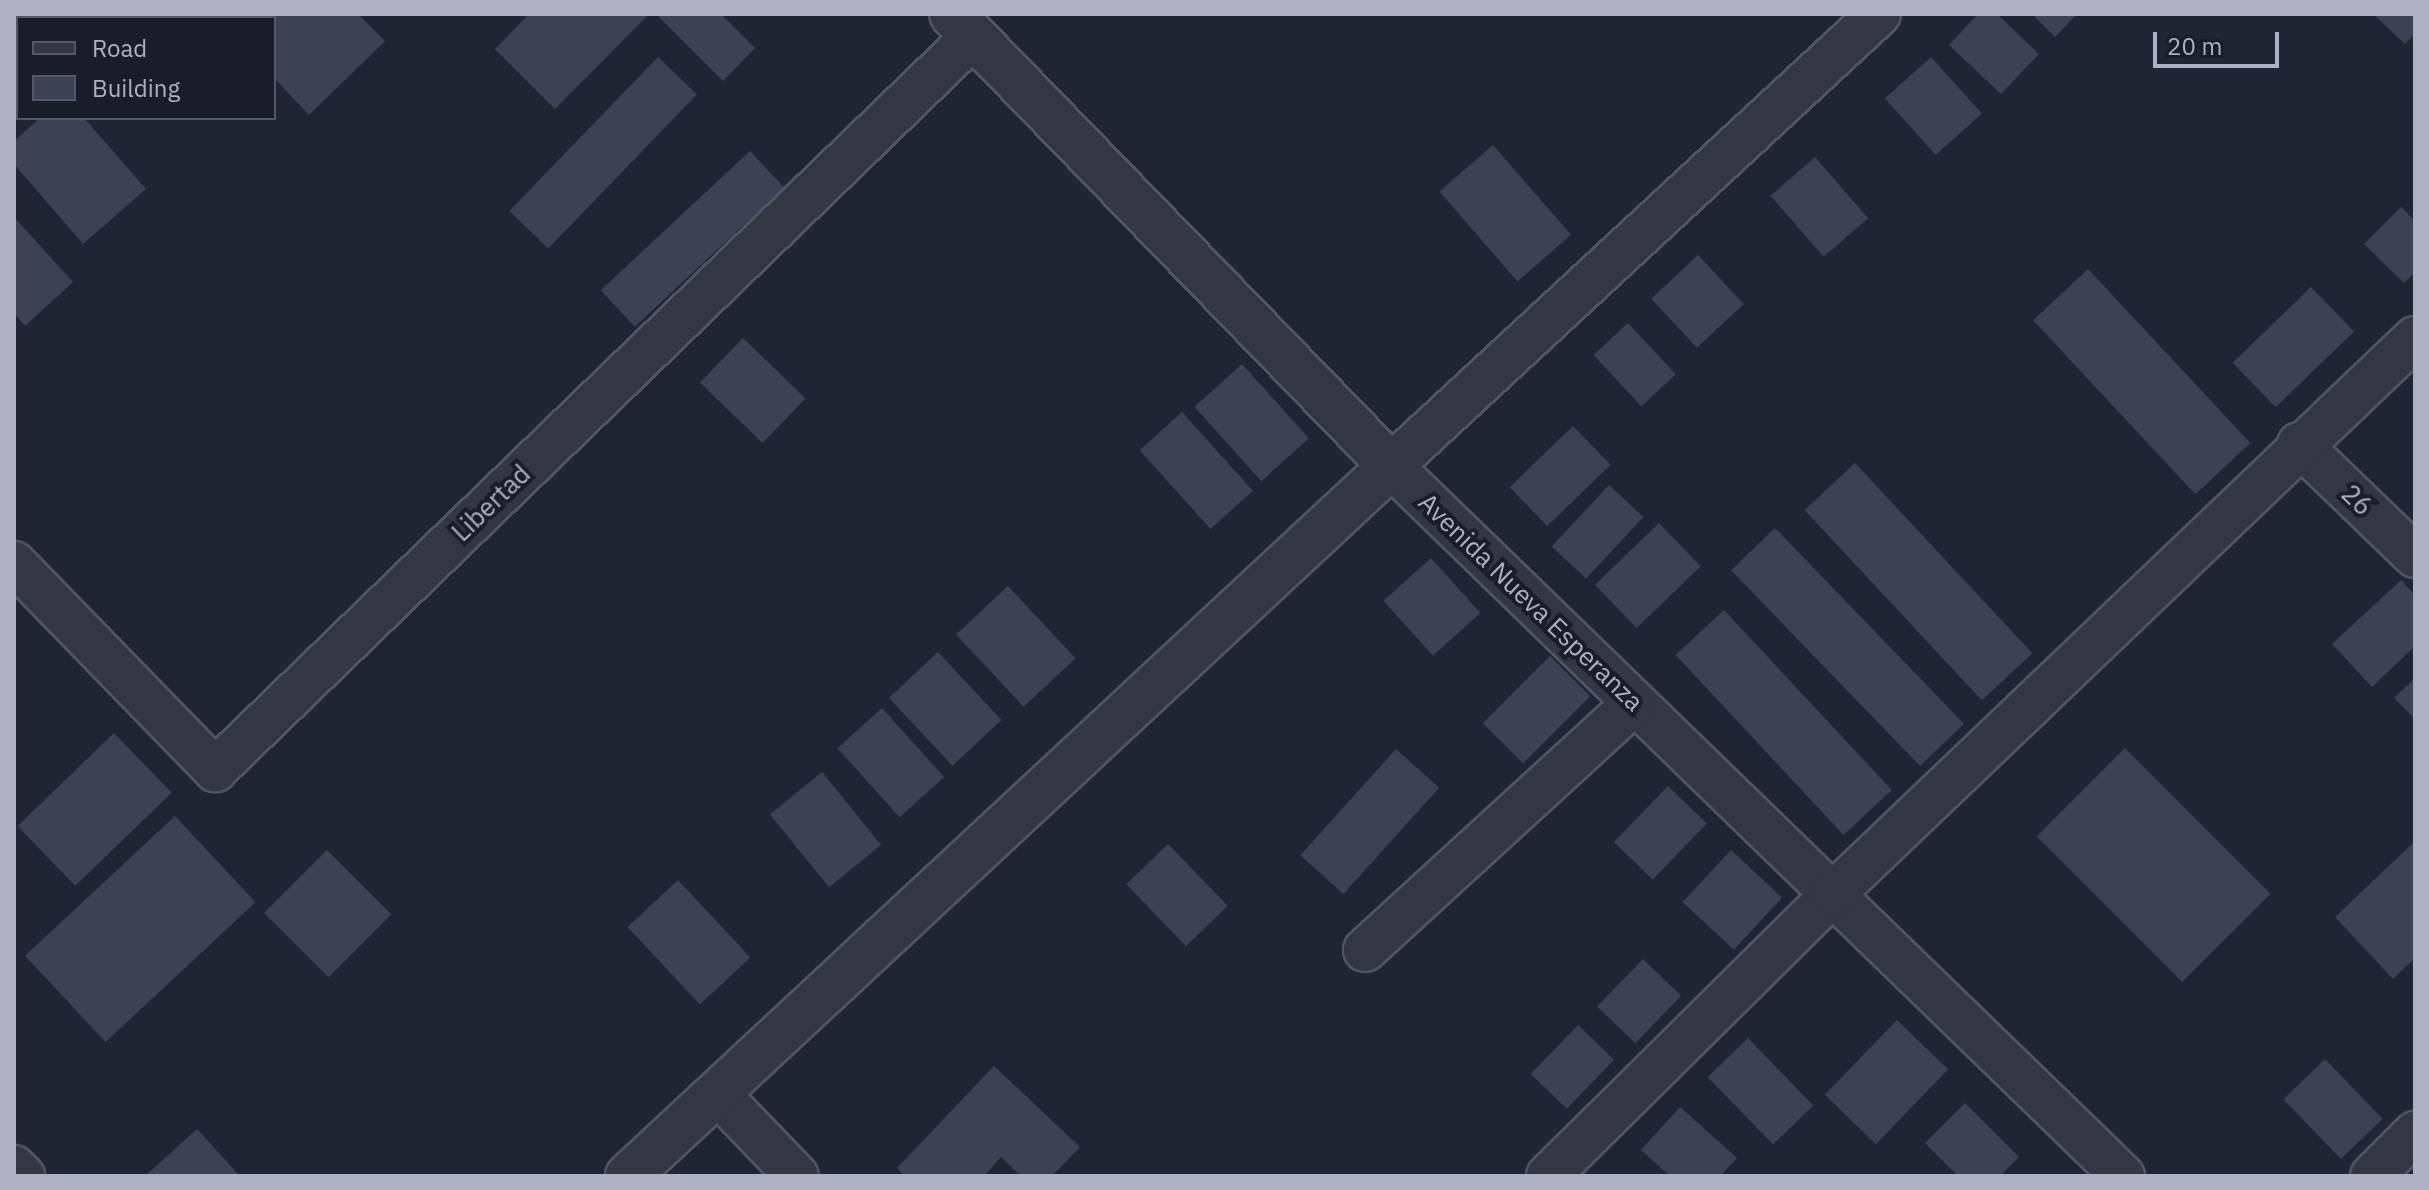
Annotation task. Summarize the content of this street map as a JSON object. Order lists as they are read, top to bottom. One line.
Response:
{"streets":{"street":["26","Libertad","Avenida Nueva Esperanza"]},"crossings":[["Libertad","Avenida Nueva Esperanza"]],"legend":["Road","Building"],"scale_bar":"20 m"}
